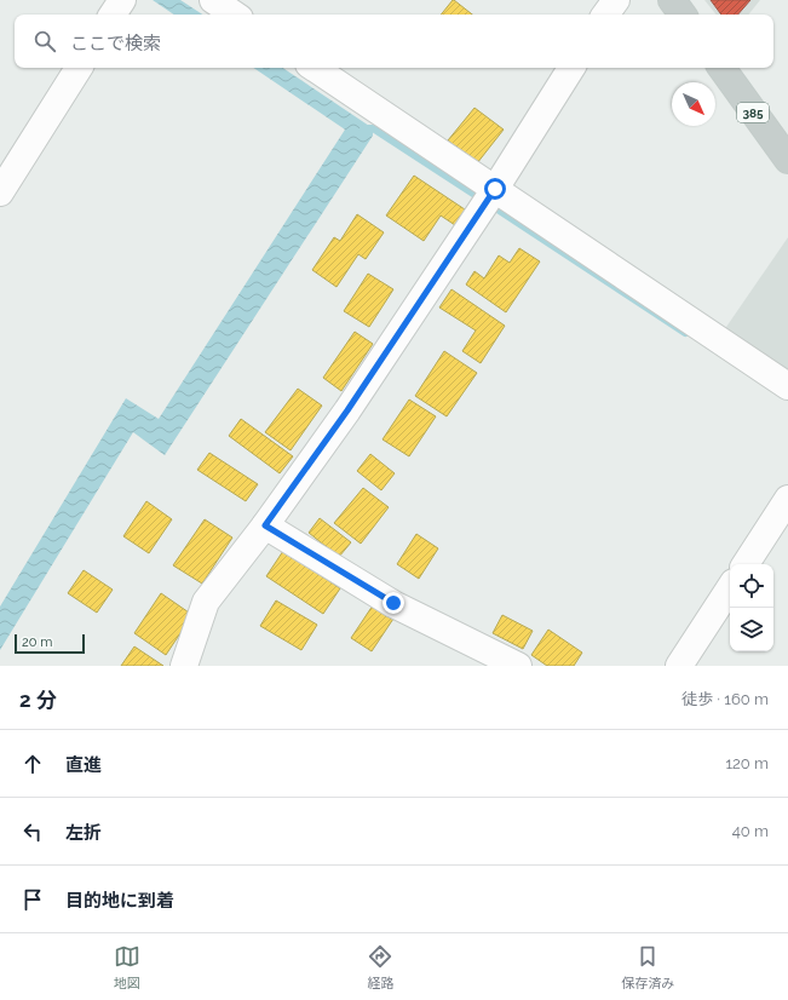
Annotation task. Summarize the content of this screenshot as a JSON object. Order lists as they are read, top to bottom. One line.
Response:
{"streets":{"highway":["385"]},"scale_bar":"20 m","north":"bottom right","page":{"search":"ここで検索","scale":"20 m","heading":["2 分","徒歩 · 160 m"],"list":[["直進","120 m"],["左折","40 m"],"目的地に到着"],"nav":["地図","経路","保存済み"]}}
